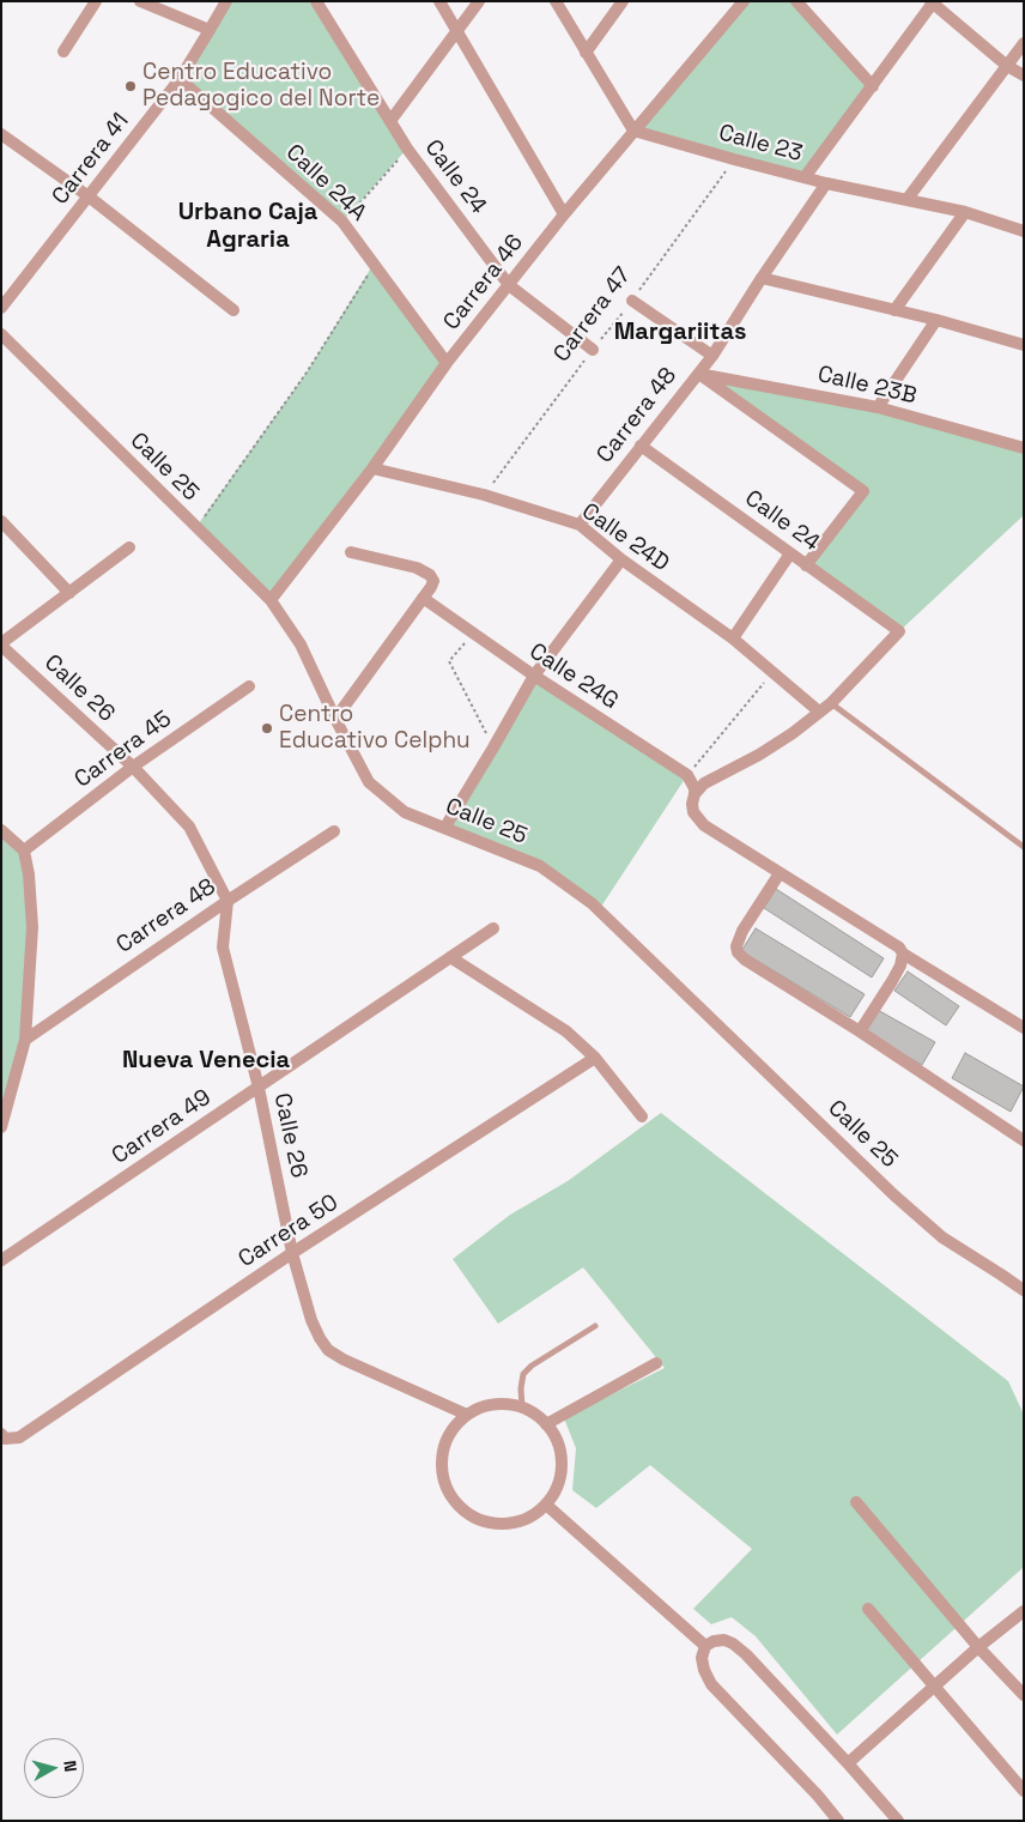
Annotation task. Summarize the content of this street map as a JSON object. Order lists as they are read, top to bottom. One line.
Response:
{"streets":{"street":["Calle 23","Carrera 41","Calle 24","Calle 24A","Carrera 46","Calle 23B","Carrera 48","Calle 25","Calle 24D","Calle 24G","Calle 26","Carrera 45","Carrera 49","Carrera 50"],"path":["Carrera 47"]},"crossings":[["Calle 23","Carrera 46"],["Calle 23","Carrera 47"],["Calle 23","Carrera 48"],["Carrera 41","Calle 24A"],["Calle 24","Carrera 46"],["Calle 24","Carrera 47"],["Calle 24","Carrera 48"],["Calle 24A","Carrera 46"],["Carrera 46","Calle 25"],["Carrera 46","Calle 24D"],["Carrera 47","Calle 24D"],["Calle 23B","Carrera 48"],["Carrera 48","Calle 24D"],["Carrera 48","Calle 26"],["Calle 26","Carrera 45"],["Calle 26","Carrera 49"],["Calle 26","Carrera 50"]],"districts":["Urbano Caja Agraria","Margariitas","Nueva Venecia"],"places":["Centro Educativo Pedagogico del Norte","Centro Educativo Celphu"],"north":"right"}
